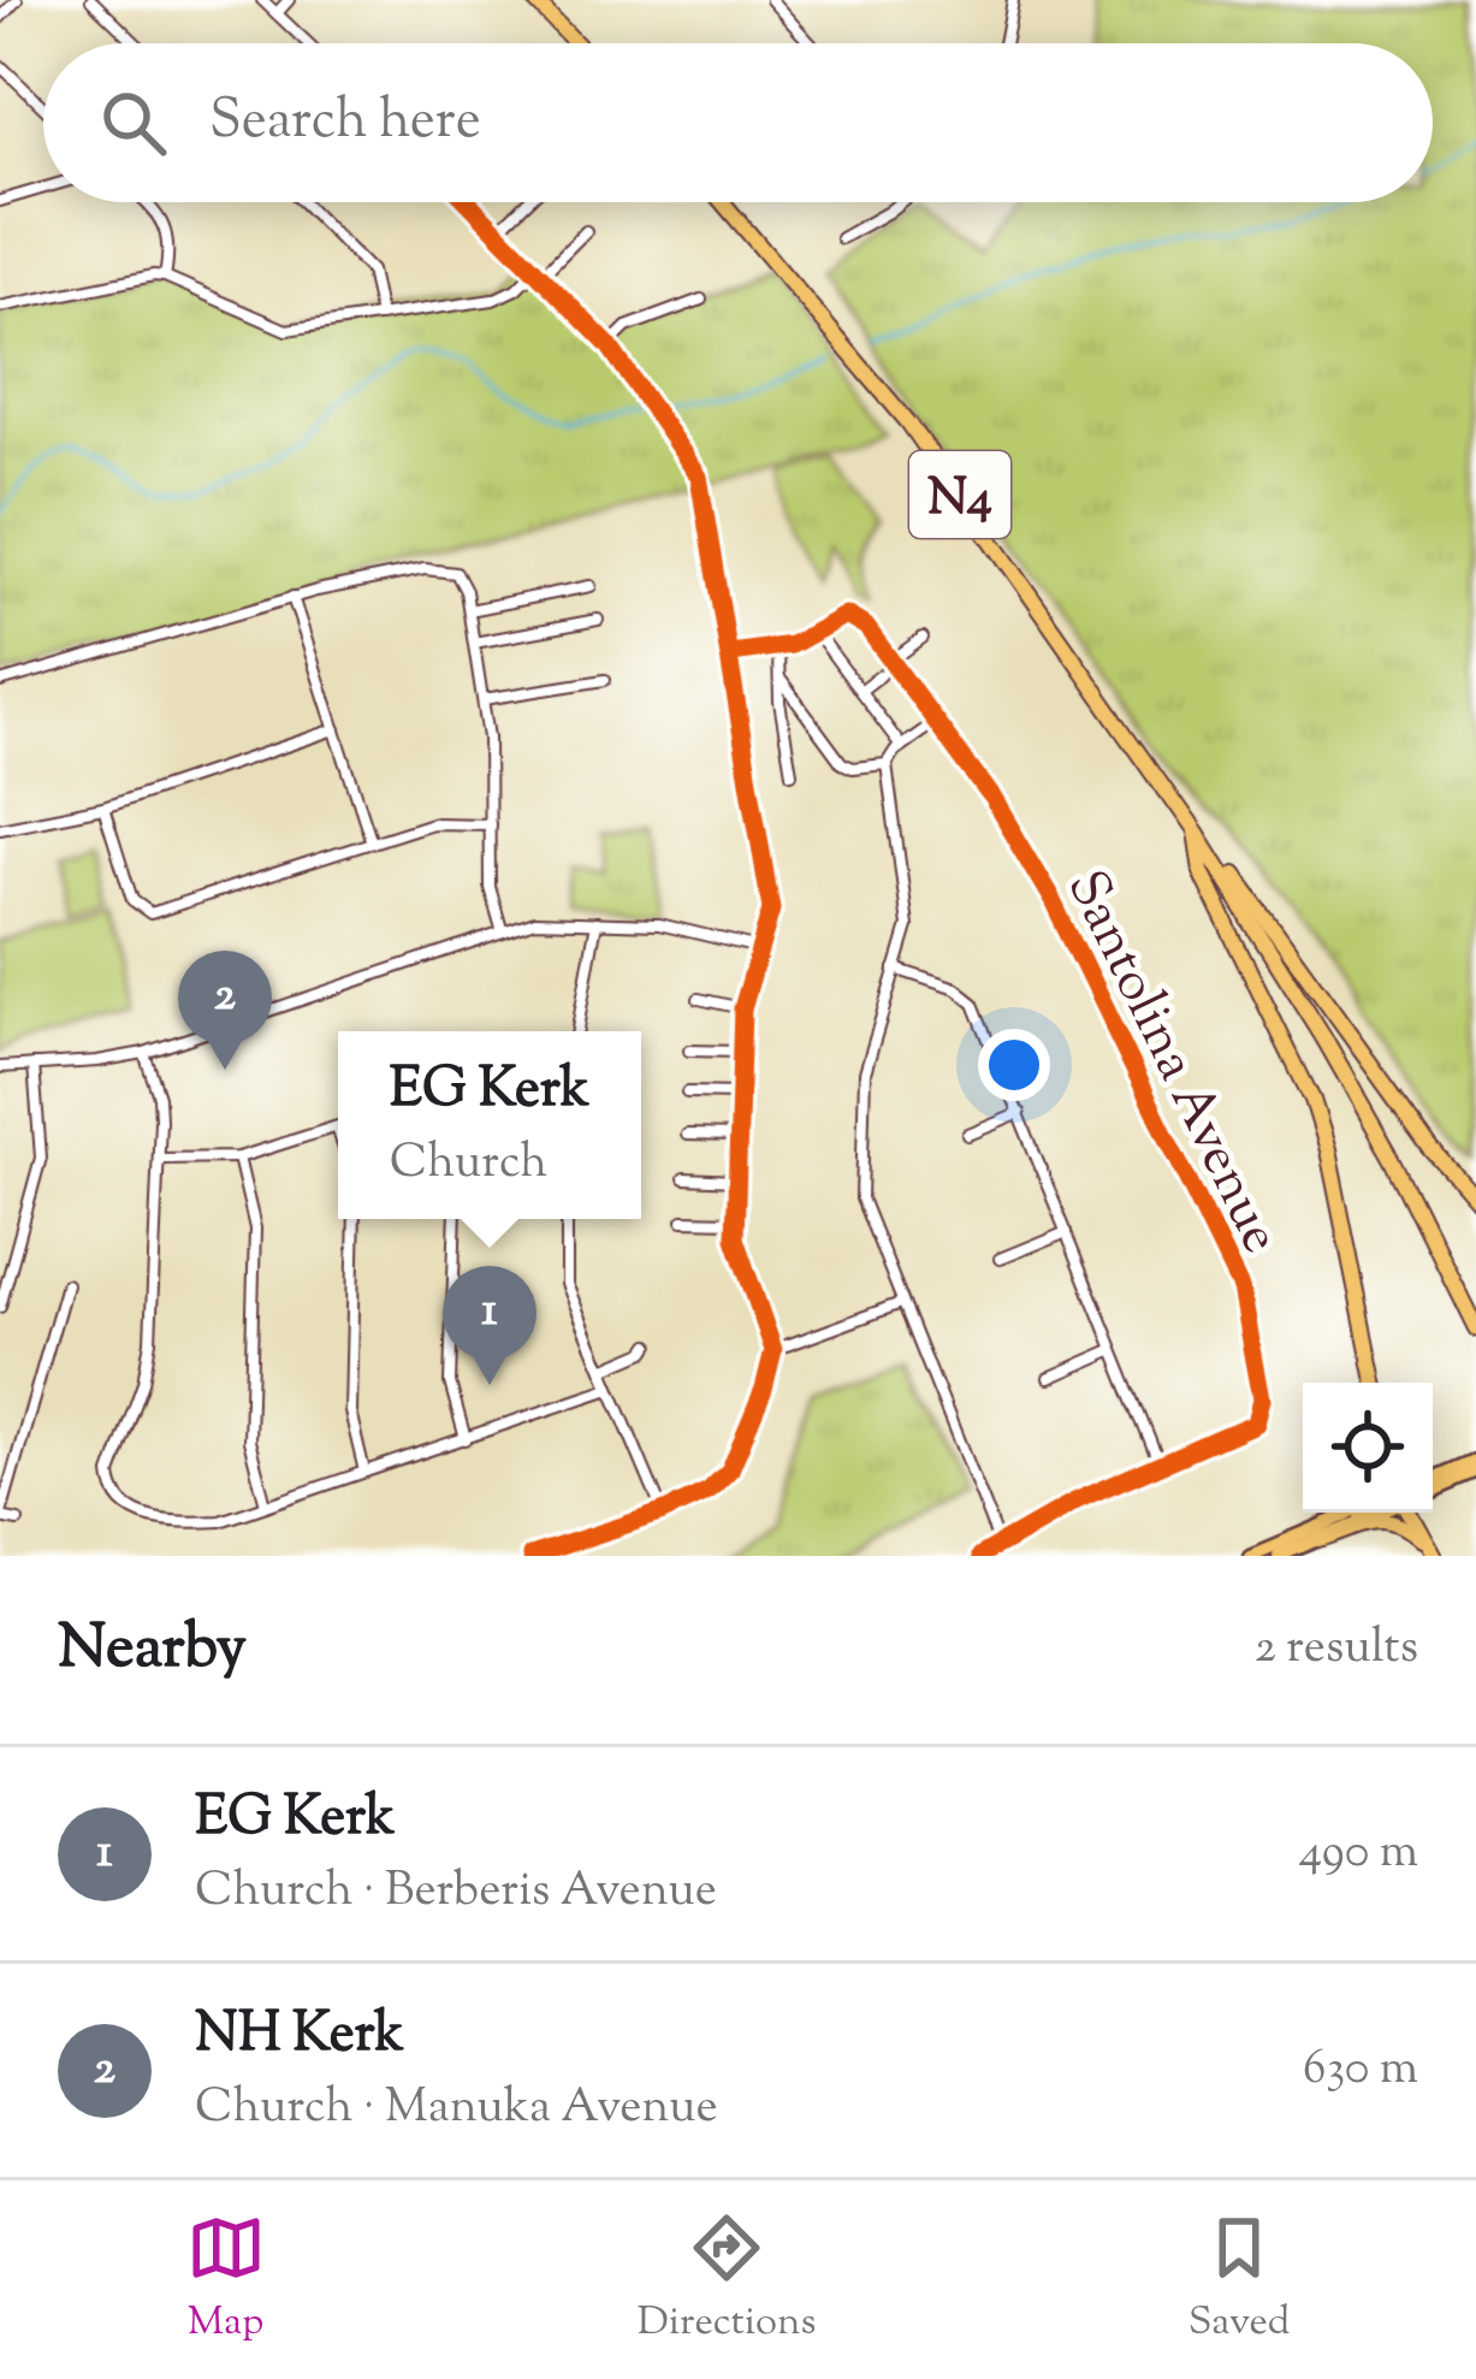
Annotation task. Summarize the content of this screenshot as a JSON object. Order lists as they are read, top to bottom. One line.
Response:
{"streets":{"highway":["N4"],"street":["Santolina Avenue"]},"page":{"search":"Search here","pins":["2","1"],"popup":["EG Kerk","Church"],"heading":["Nearby","2 results"],"list":[{"mark":"1","name":"EG Kerk","note":"Church · Berberis Avenue","value":"490 m"},{"mark":"2","name":"NH Kerk","note":"Church · Manuka Avenue","value":"630 m"}],"nav":["Map","Directions","Saved"]}}
